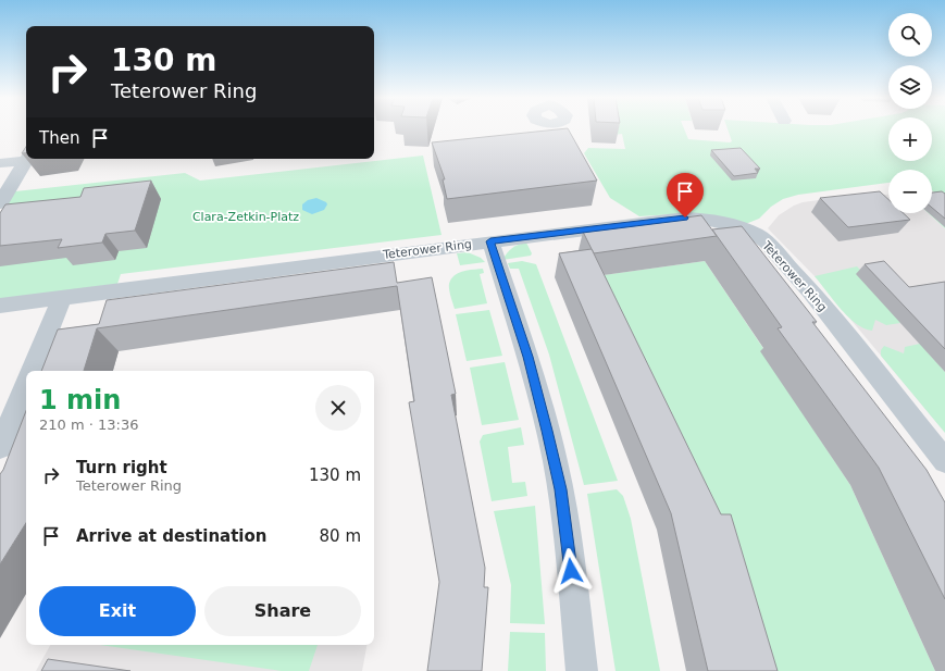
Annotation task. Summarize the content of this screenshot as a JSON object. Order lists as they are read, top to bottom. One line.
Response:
{"streets":{"street":["Teterower Ring"]},"parks":["Clara-Zetkin-Platz"],"page":{"map_buttons":["+","−"],"turn":["130 m","Teterower Ring"],"then":"Then","heading":["1 min","210 m · 13:36"],"list":[{"name":"Turn right","note":"Teterower Ring","value":"130 m"},{"name":"Arrive at destination","value":"80 m"}],"buttons":["Exit","Share"]}}
